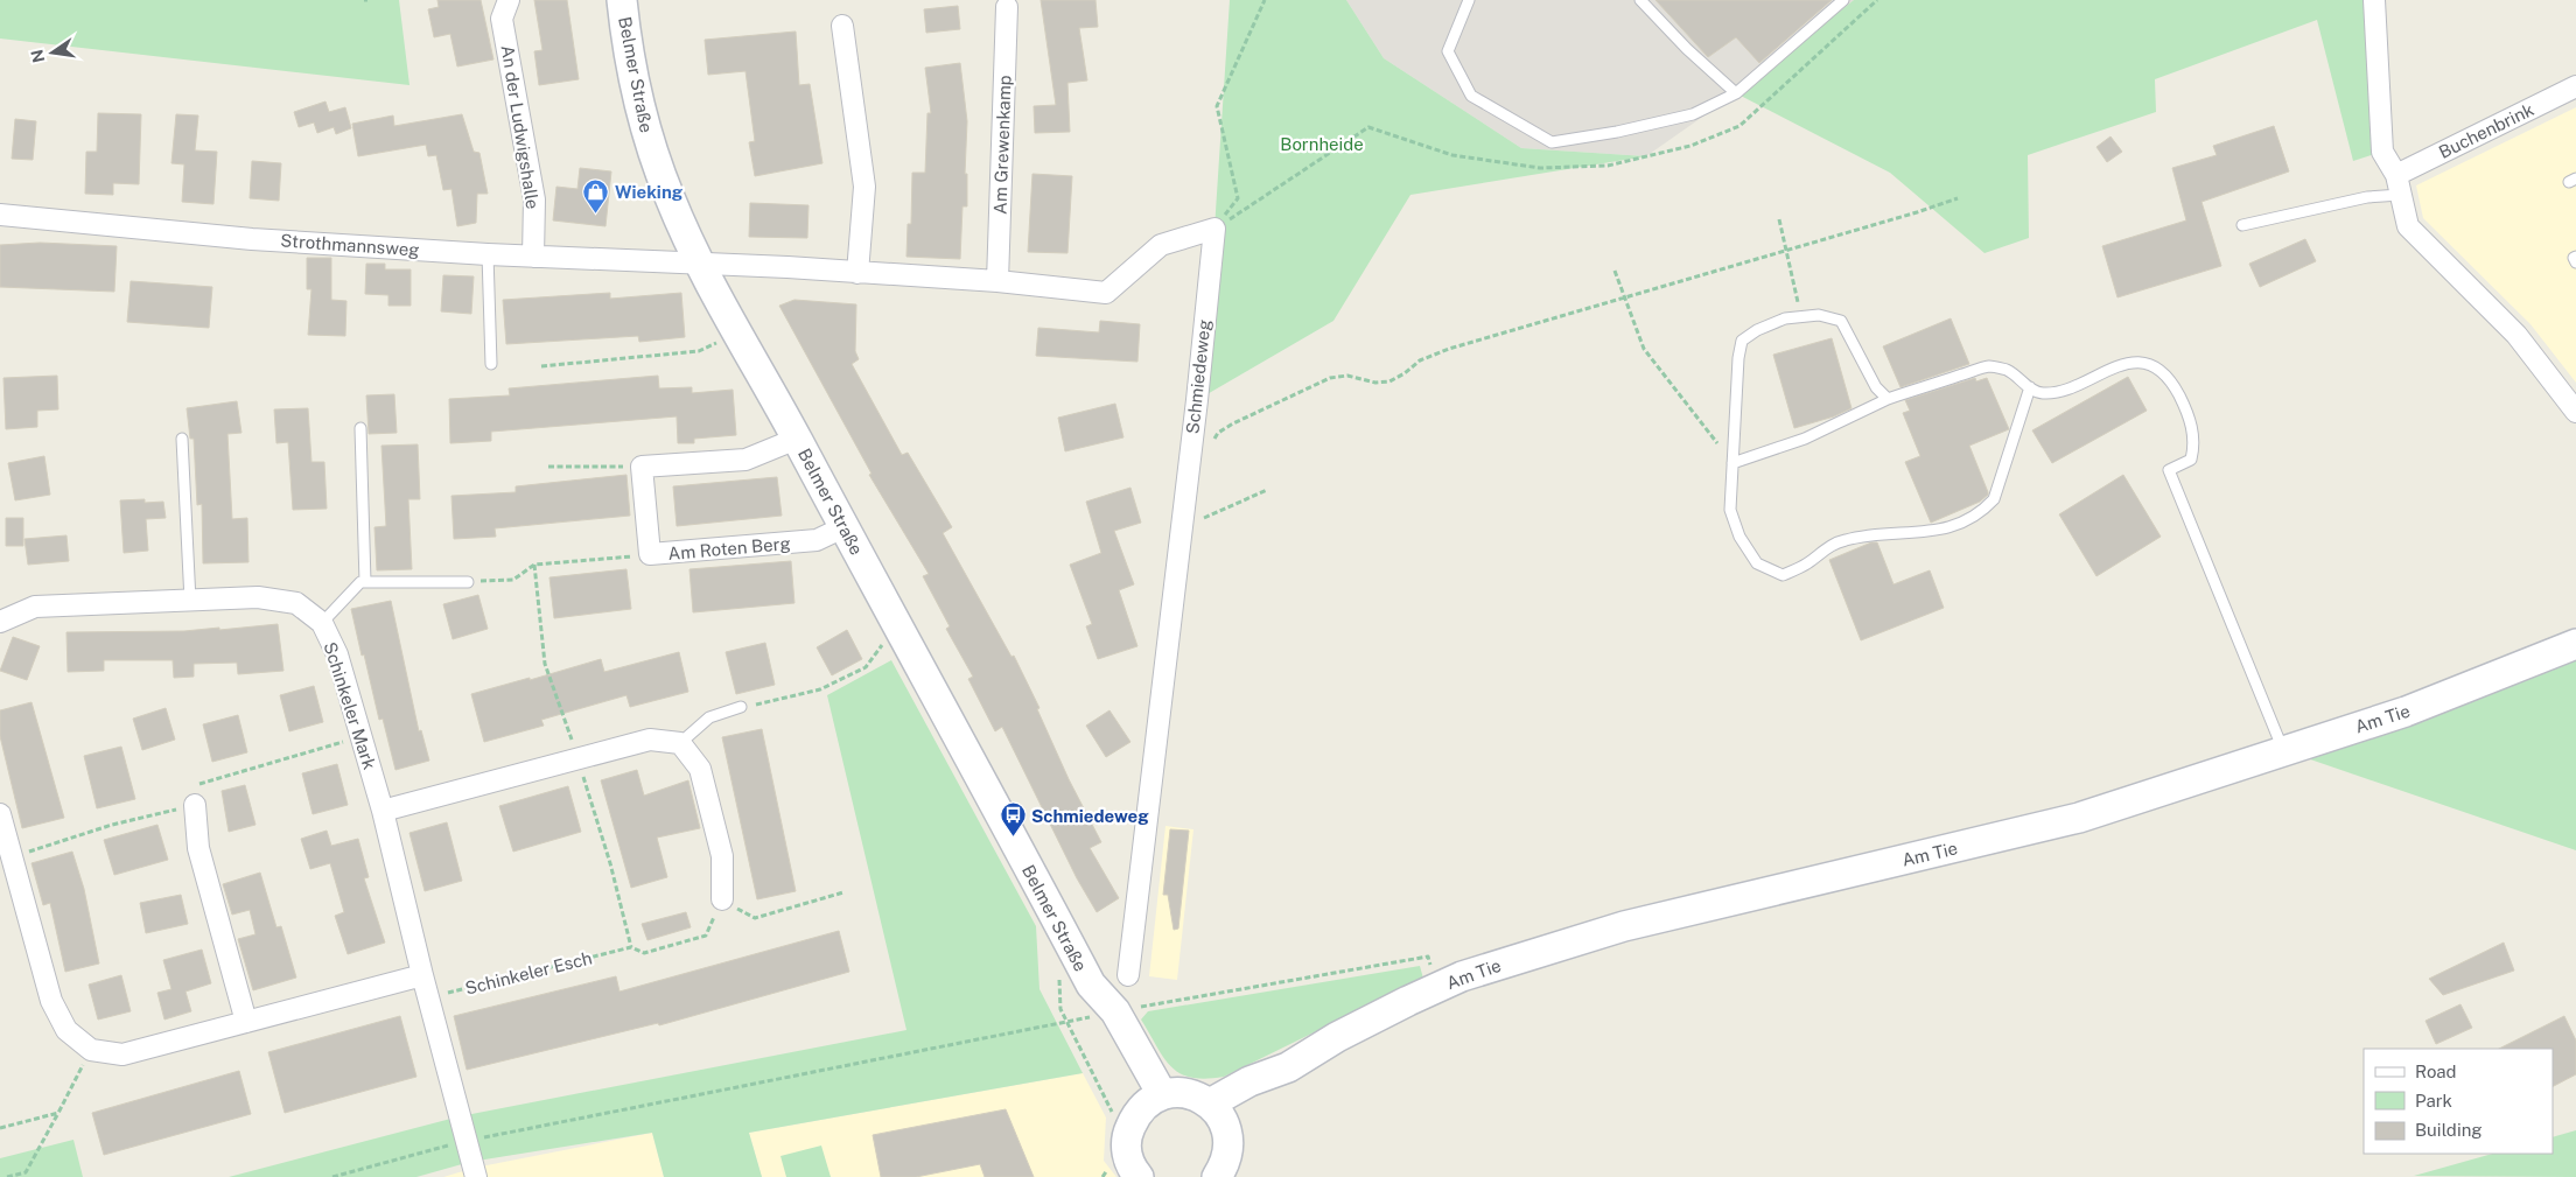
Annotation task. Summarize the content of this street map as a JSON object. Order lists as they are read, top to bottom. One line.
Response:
{"streets":{"street":["Belmer Straße","An der Ludwigshalle","Buchenbrink","Am Grewenkamp","Strothmannsweg","Schmiedeweg","Am Roten Berg","Schinkeler Mark","Am Tie"],"path":["Schinkeler Esch"]},"crossings":[["Belmer Straße","Strothmannsweg"],["Belmer Straße","Am Roten Berg"],["An der Ludwigshalle","Strothmannsweg"],["Schinkeler Mark","Schinkeler Esch"]],"parks":["Bornheide"],"places":{"shop":["Wieking"],"bus stop":["Schmiedeweg"]},"legend":["Road","Park","Building"],"north":"left"}
